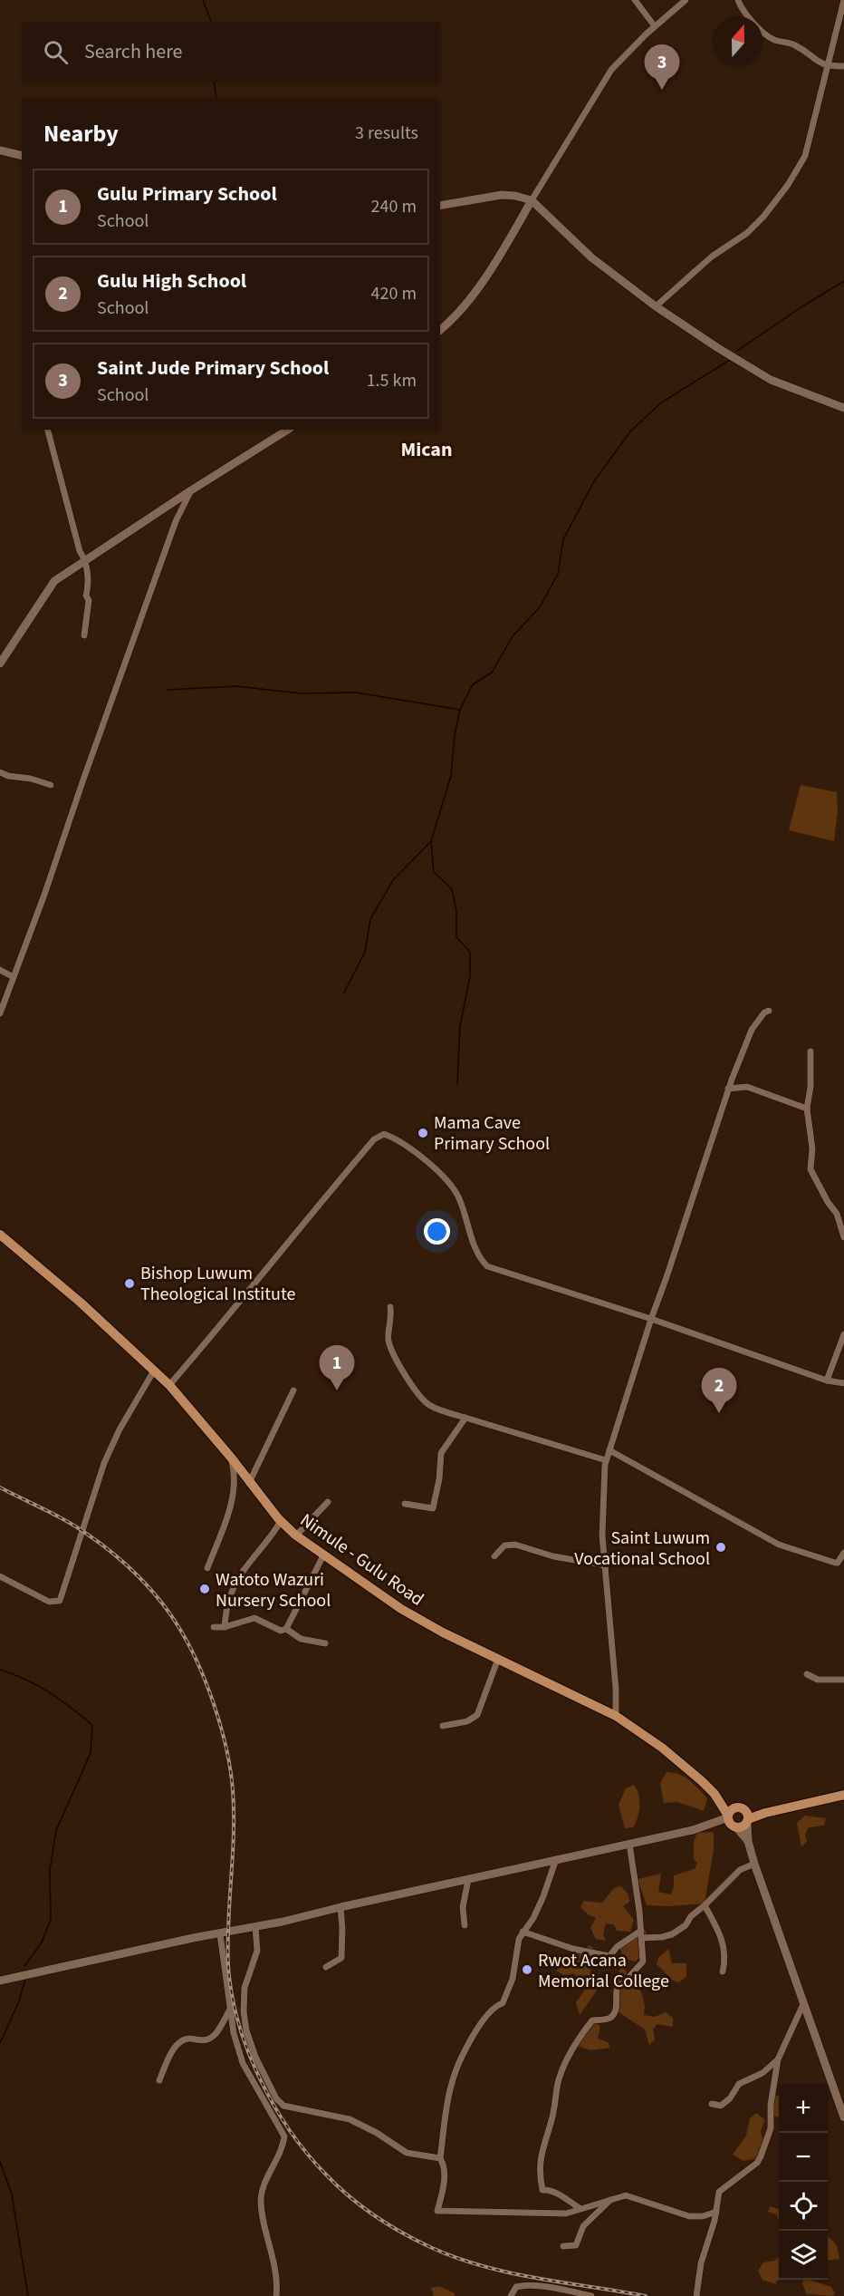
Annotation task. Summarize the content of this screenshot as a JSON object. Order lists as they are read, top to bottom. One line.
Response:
{"streets":{"main road":["Nimule - Gulu Road"]},"districts":["Mican"],"places":["Mama Cave Primary School","Bishop Luwum Theological Institute","Saint Luwum Vocational School","Watoto Wazuri Nursery School","Rwot Acana Memorial College"],"north":"top","page":{"search":"Search here","pins":["3","1","2"],"heading":["Nearby","3 results"],"list":[{"mark":"1","name":"Gulu Primary School","note":"School","value":"240 m"},{"mark":"2","name":"Gulu High School","note":"School","value":"420 m"},{"mark":"3","name":"Saint Jude Primary School","note":"School","value":"1.5 km"}],"map_buttons":["+","−"]}}
